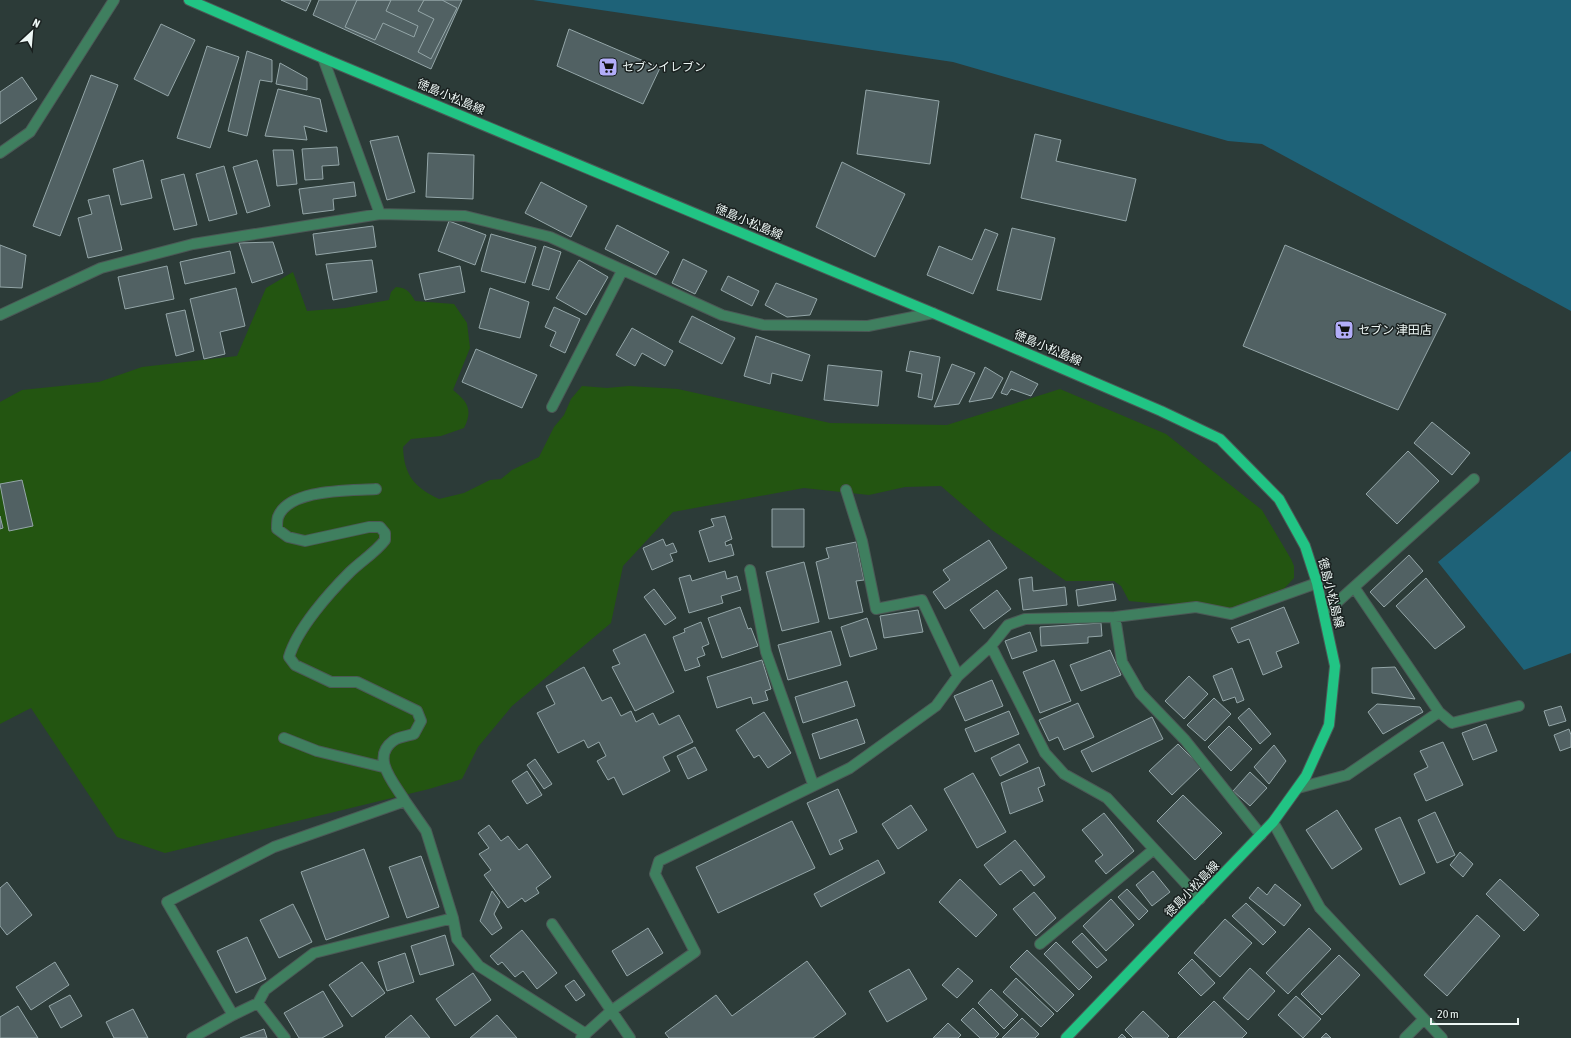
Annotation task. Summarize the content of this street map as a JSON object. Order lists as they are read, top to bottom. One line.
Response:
{"streets":{"main road":["徳島小松島線"]},"places":{"supermarket":["セブンイレブン","セブン 津田店"]},"scale_bar":"20 m","north":"top right"}
